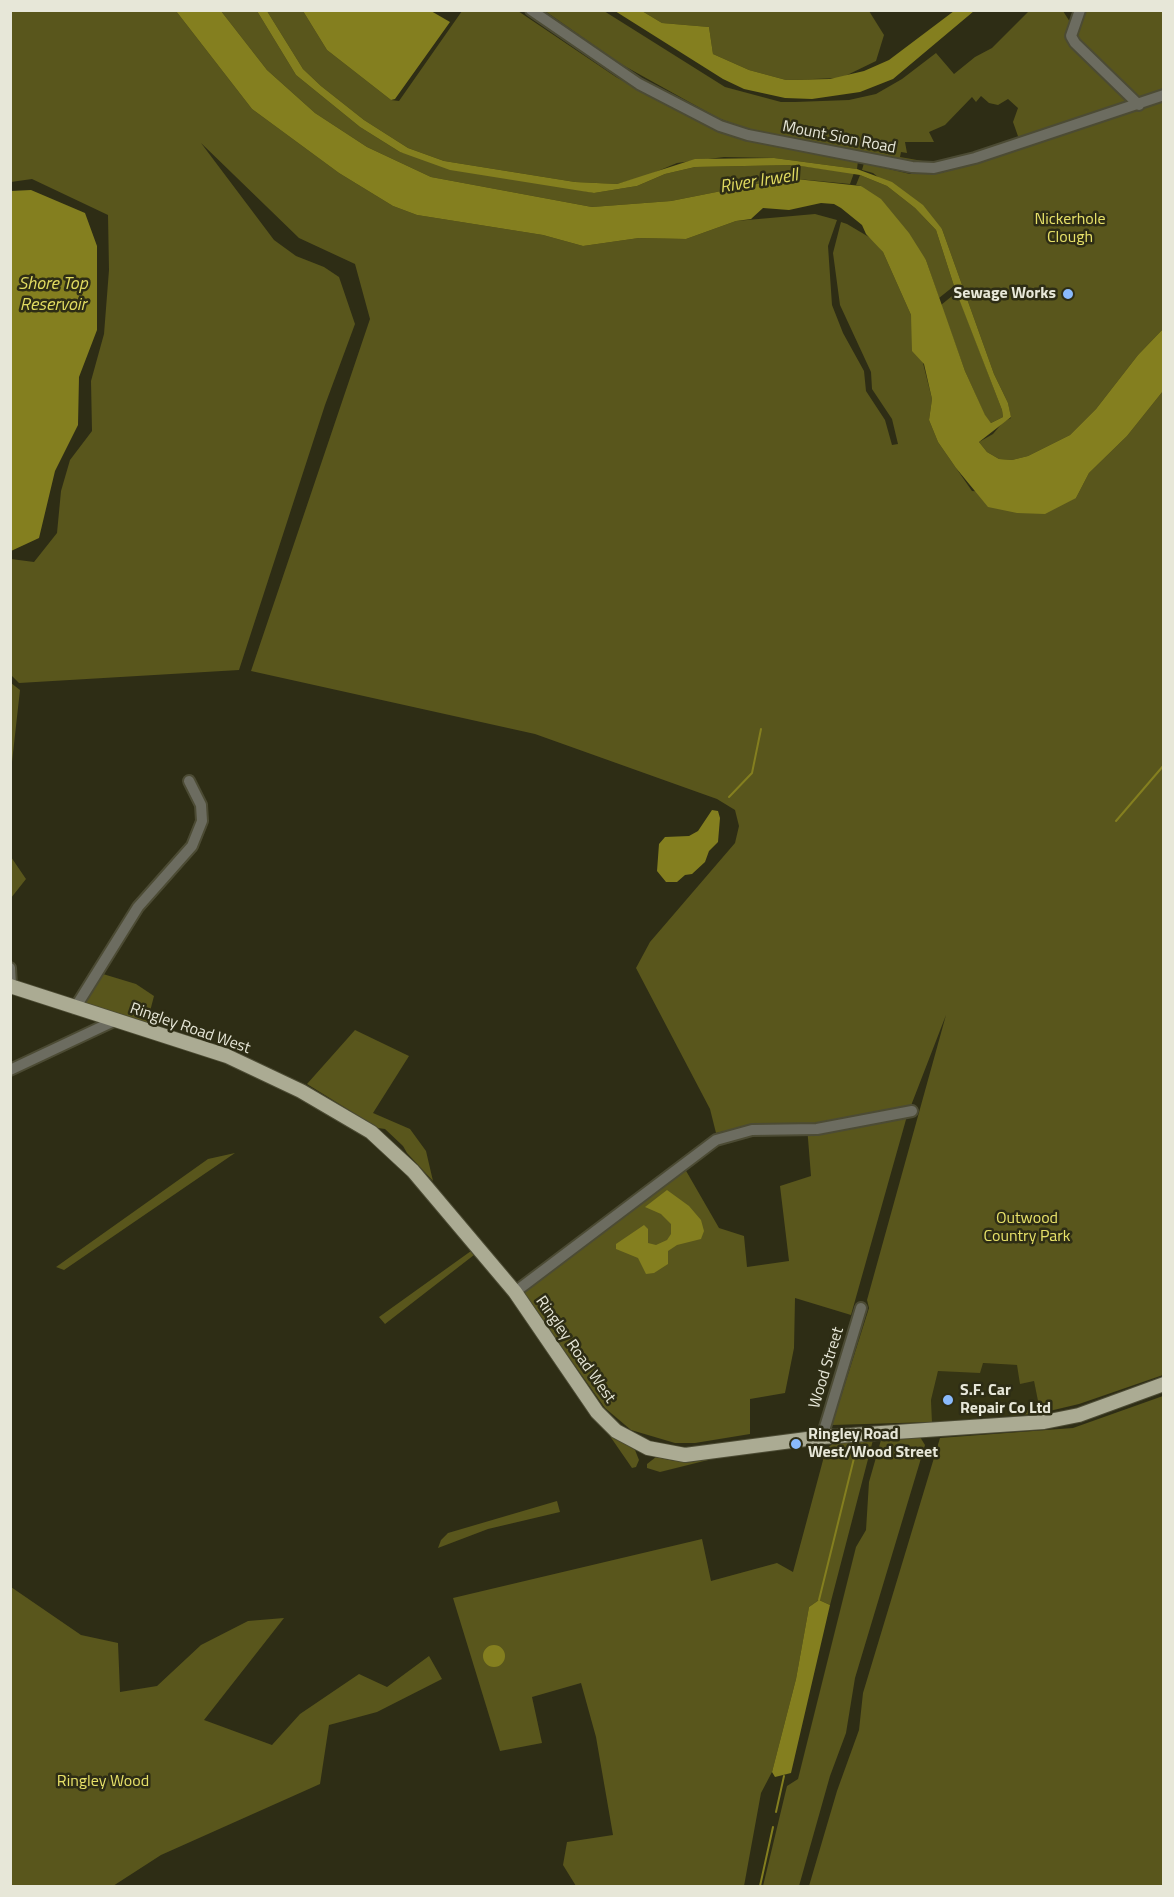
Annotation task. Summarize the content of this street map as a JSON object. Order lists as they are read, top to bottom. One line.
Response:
{"streets":{"main road":["Ringley Road West"],"street":["Mount Sion Road","Wood Street"]},"crossings":[["Ringley Road West","Wood Street"]],"water":["River Irwell","Shore Top Reservoir"],"parks":["Nickerhole Clough","Outwood Country Park","Ringley Wood"],"places":["Sewage Works","S.F. Car Repair Co Ltd","Ringley Road West/Wood Street"]}
